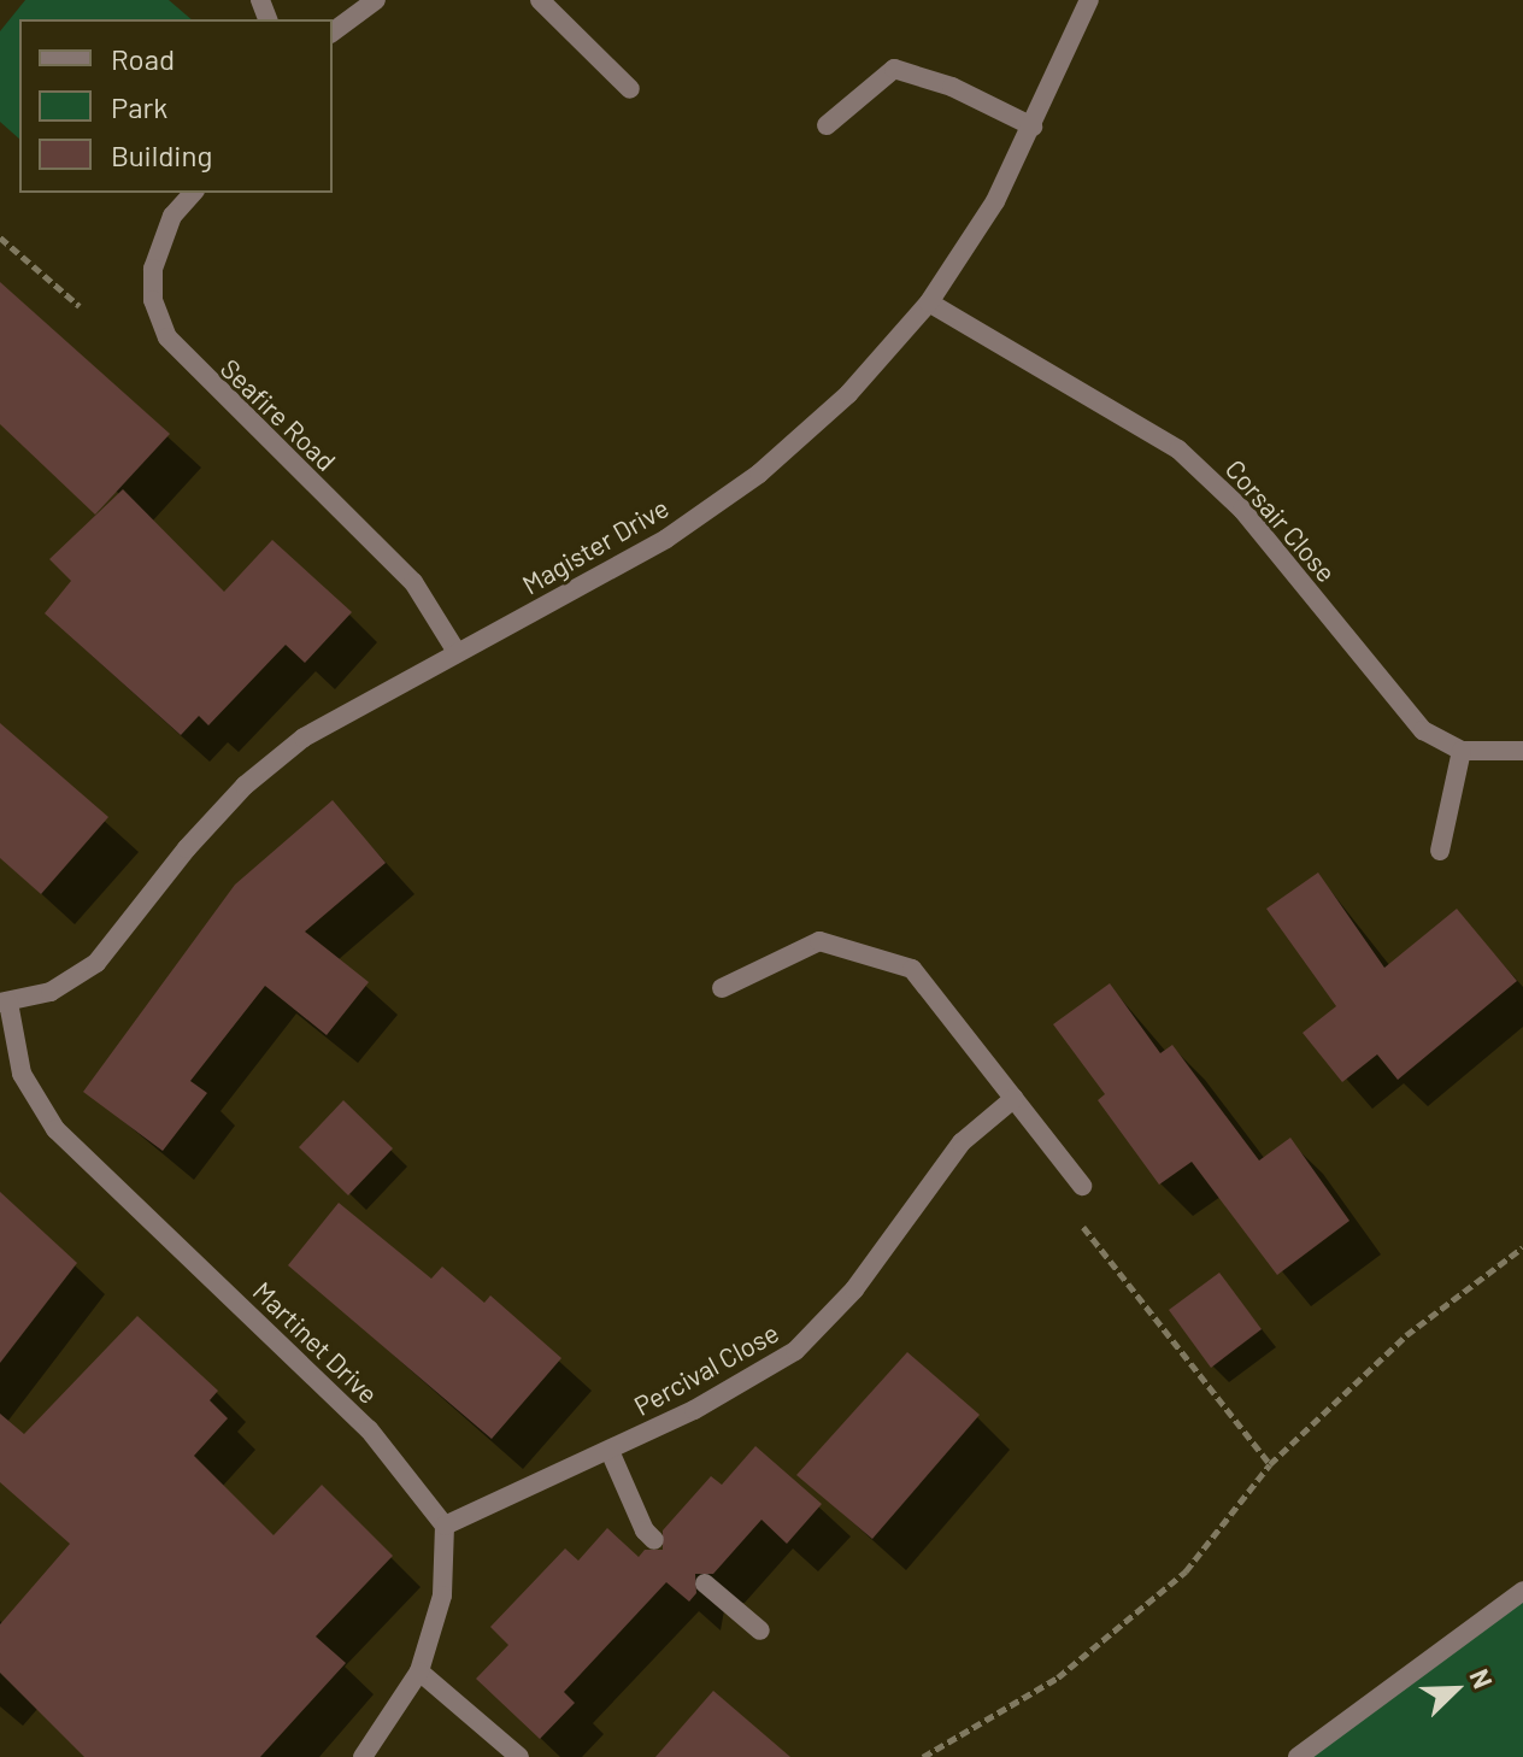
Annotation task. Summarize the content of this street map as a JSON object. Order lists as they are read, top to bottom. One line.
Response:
{"streets":{"street":["Seafire Road","Corsair Close","Magister Drive","Martinet Drive","Percival Close"]},"crossings":[["Seafire Road","Magister Drive"],["Corsair Close","Magister Drive"],["Magister Drive","Martinet Drive"],["Martinet Drive","Percival Close"]],"legend":["Road","Park","Building"],"north":"top right"}
